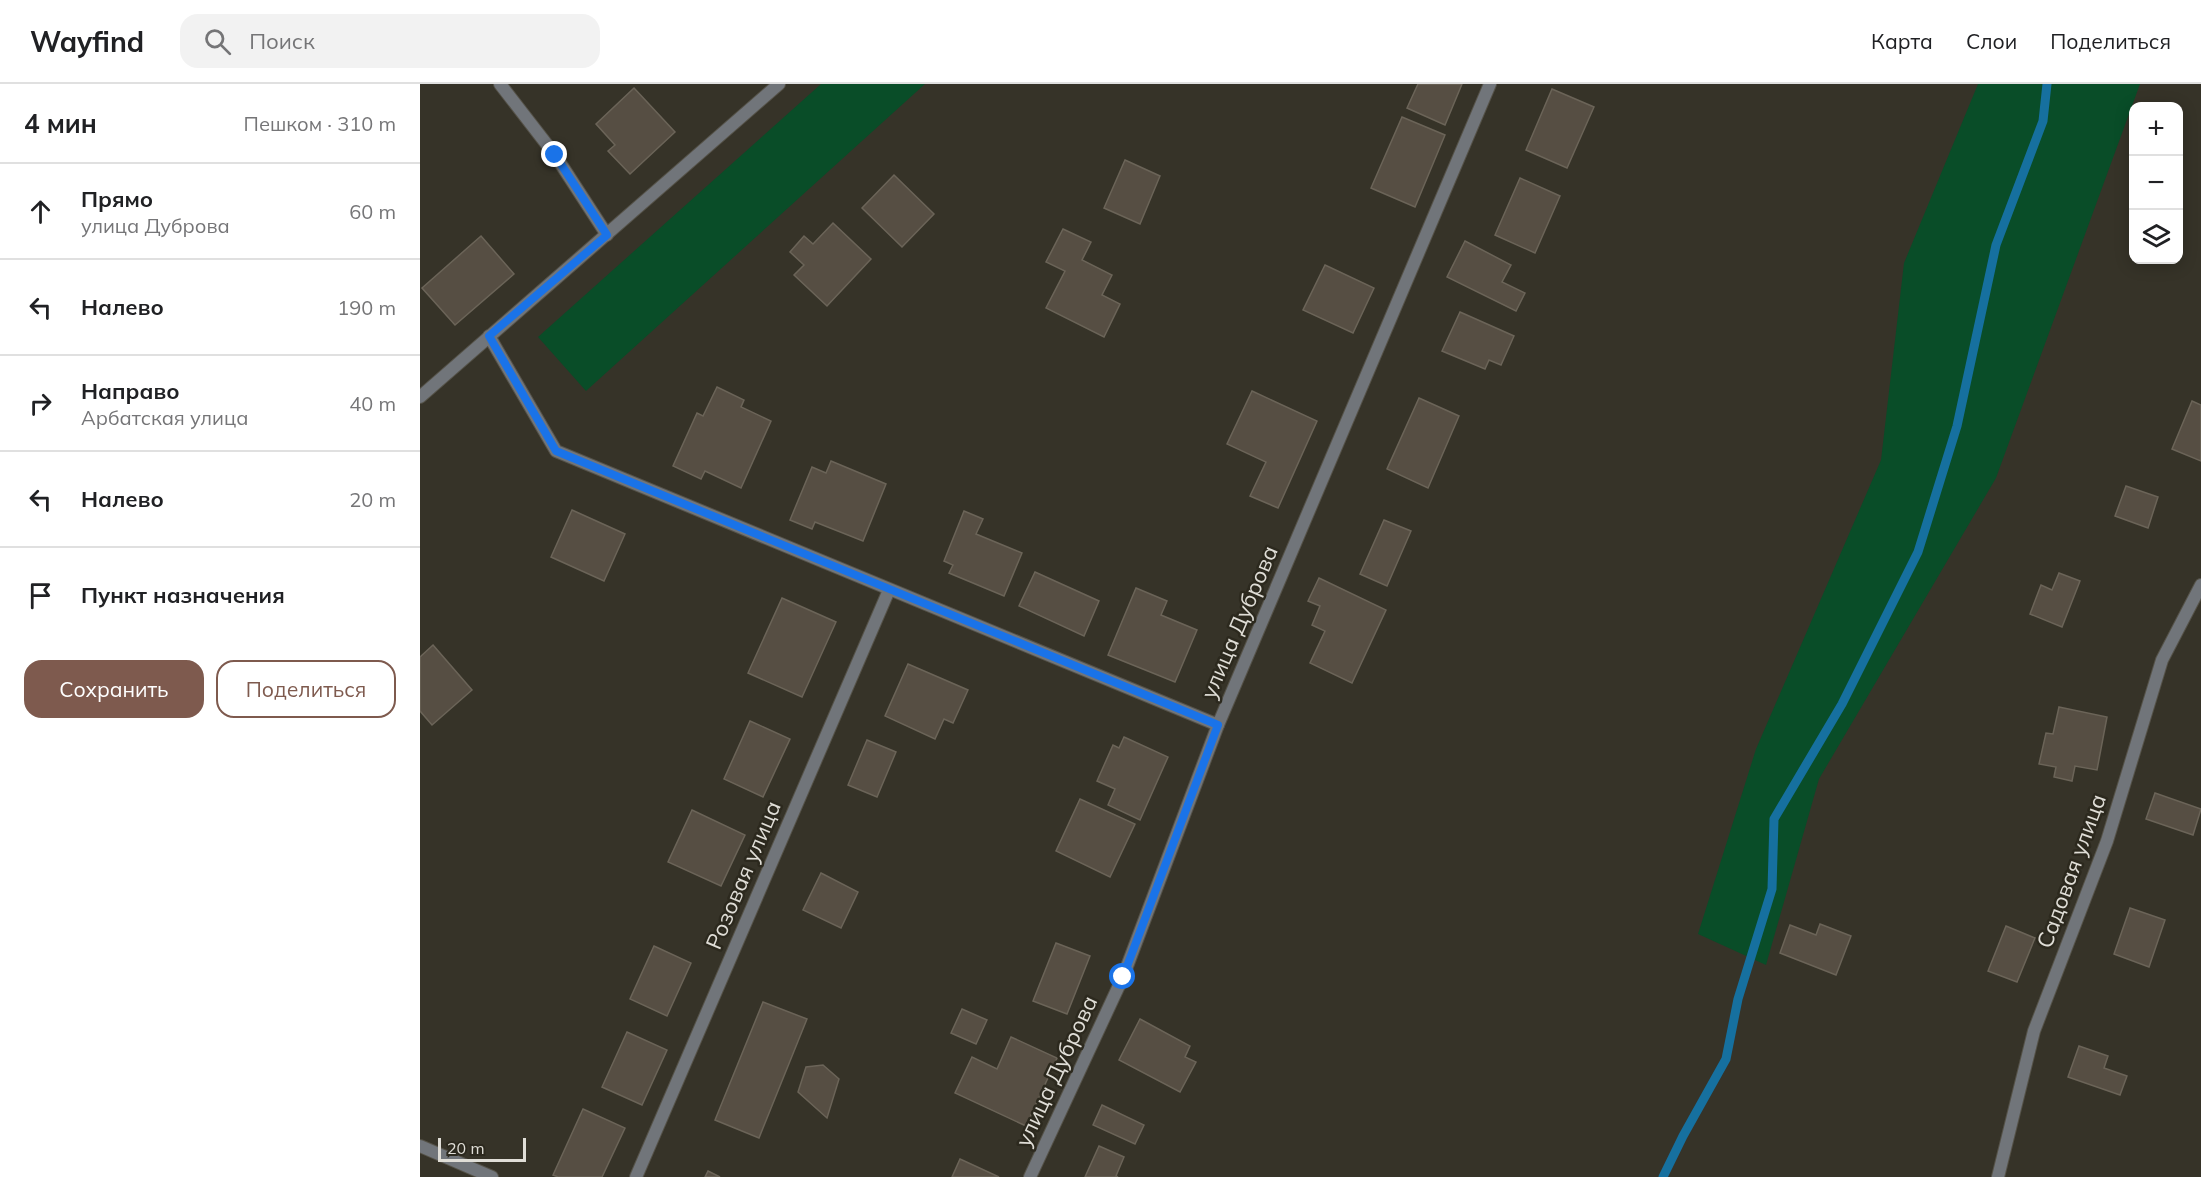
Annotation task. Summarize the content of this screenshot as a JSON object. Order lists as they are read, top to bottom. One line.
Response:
{"streets":{"street":["улица Дуброва","Садовая улица","Розовая улица"]},"scale_bar":"20 m","page":{"header":"Wayfind","search":"Поиск","nav":["Карта","Слои","Поделиться"],"heading":["4 мин","Пешком · 310 m"],"map_buttons":["+","−"],"list":[["Прямо","улица Дуброва","60 m"],["Налево","190 m"],["Направо","Арбатская улица","40 m"],["Налево","20 m"],"Пункт назначения"],"buttons":["Сохранить","Поделиться"],"scale":"20 m"}}
